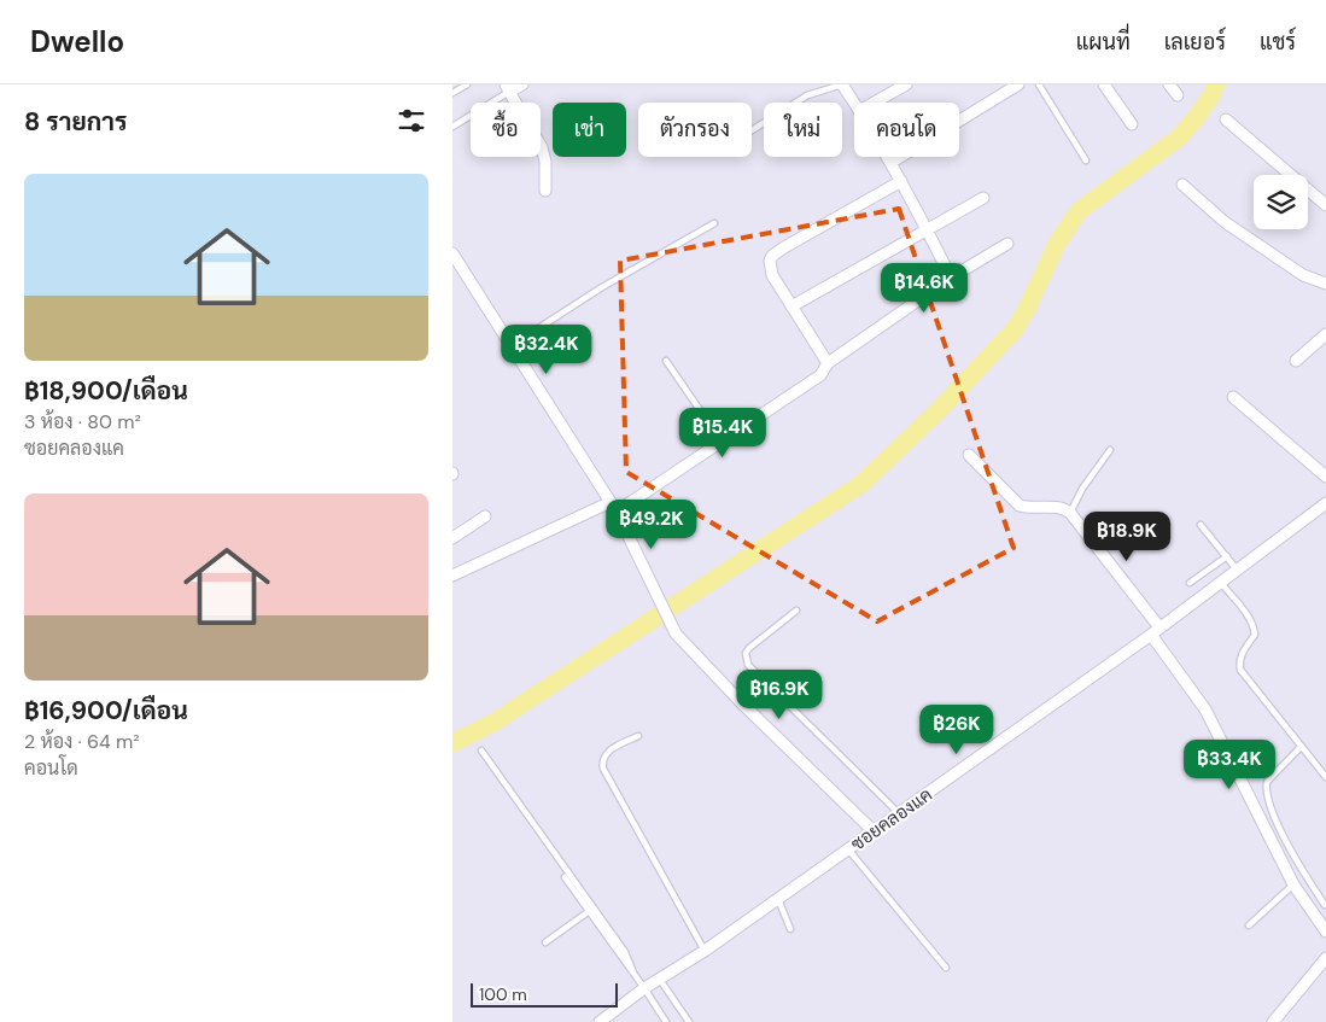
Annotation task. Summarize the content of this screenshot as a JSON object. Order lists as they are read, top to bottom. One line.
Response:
{"streets":{"street":["ซอยคลองแค"]},"scale_bar":"100 m","page":{"header":"Dwello","nav":["แผนที่","เลเยอร์","แชร์"],"heading":"8 รายการ","chip":["ซื้อ","เช่า","ตัวกรอง","ใหม่","คอนโด"],"list":[{"name":"฿18,900/เดือน","note":"3 ห้อง · 80 m² · ซอยคลองแค"},{"name":"฿16,900/เดือน","note":"2 ห้อง · 64 m² · คอนโด"}],"price":["฿14.6K","฿32.4K","฿15.4K","฿49.2K","฿18.9K","฿16.9K","฿26K","฿33.4K"],"scale":"100 m"}}
